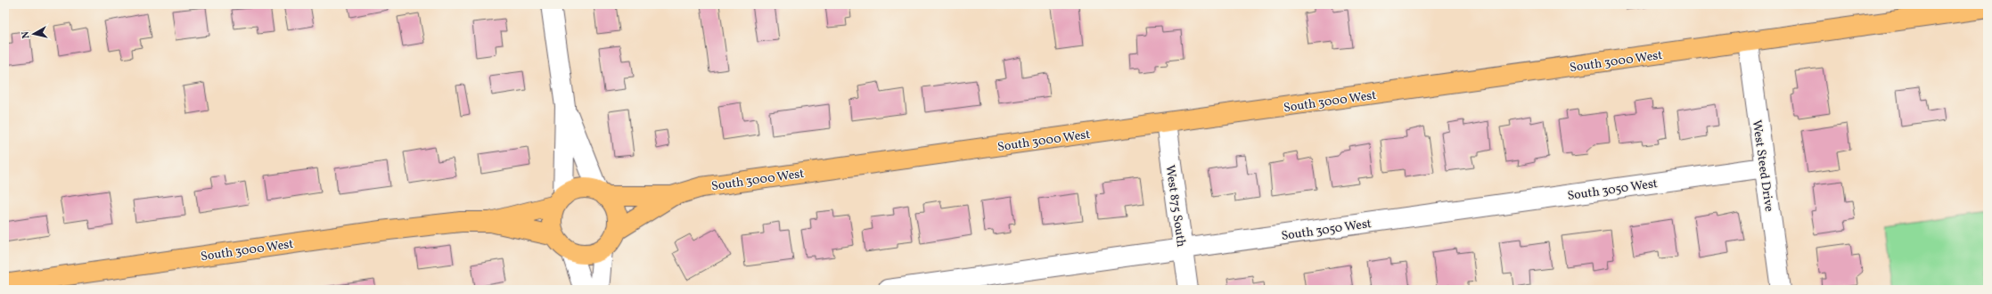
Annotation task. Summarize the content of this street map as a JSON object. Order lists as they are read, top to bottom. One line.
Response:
{"streets":{"main road":["South 3000 West"],"street":["West Steed Drive","South 3050 West","West 875 South"]},"crossings":[["South 3000 West","West Steed Drive"],["South 3000 West","West 875 South"],["West Steed Drive","South 3050 West"],["South 3050 West","West 875 South"]],"north":"left"}
